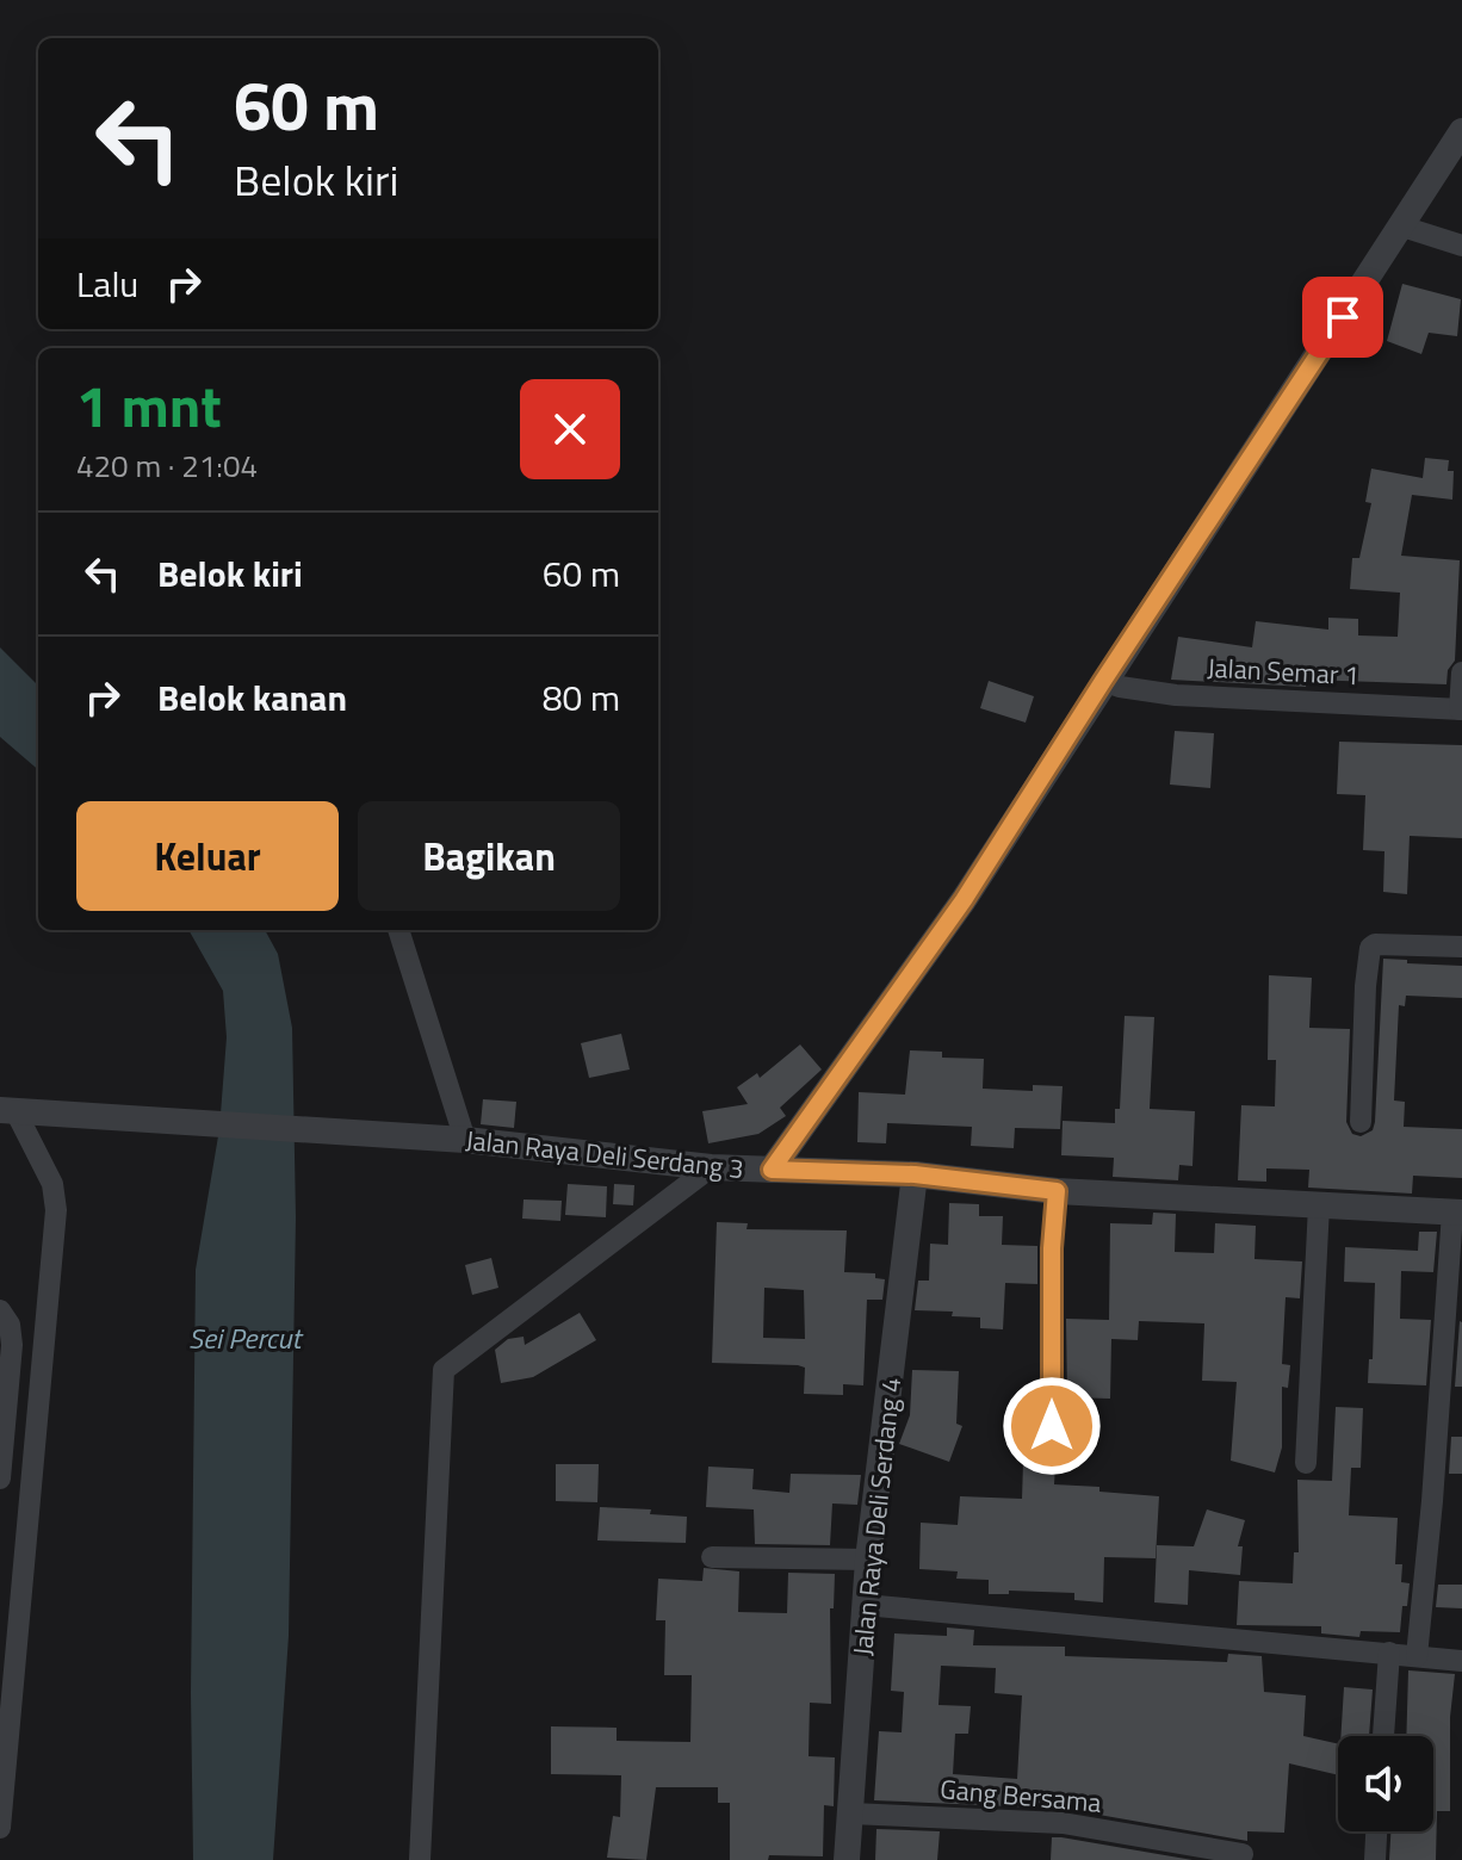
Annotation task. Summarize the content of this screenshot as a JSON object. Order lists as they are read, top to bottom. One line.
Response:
{"streets":{"street":["Jalan Semar 1","Jalan Raya Deli Serdang 3","Jalan Raya Deli Serdang 4","Gang Bersama"]},"crossings":[["Jalan Raya Deli Serdang 3","Jalan Raya Deli Serdang 4"],["Jalan Raya Deli Serdang 4","Gang Bersama"]],"water":["Sei Percut"],"page":{"turn":["60 m","Belok kiri"],"then":"Lalu","heading":["1 mnt","420 m · 21:04"],"list":[{"name":"Belok kiri","value":"60 m"},{"name":"Belok kanan","value":"80 m"}],"buttons":["Keluar","Bagikan"]}}
